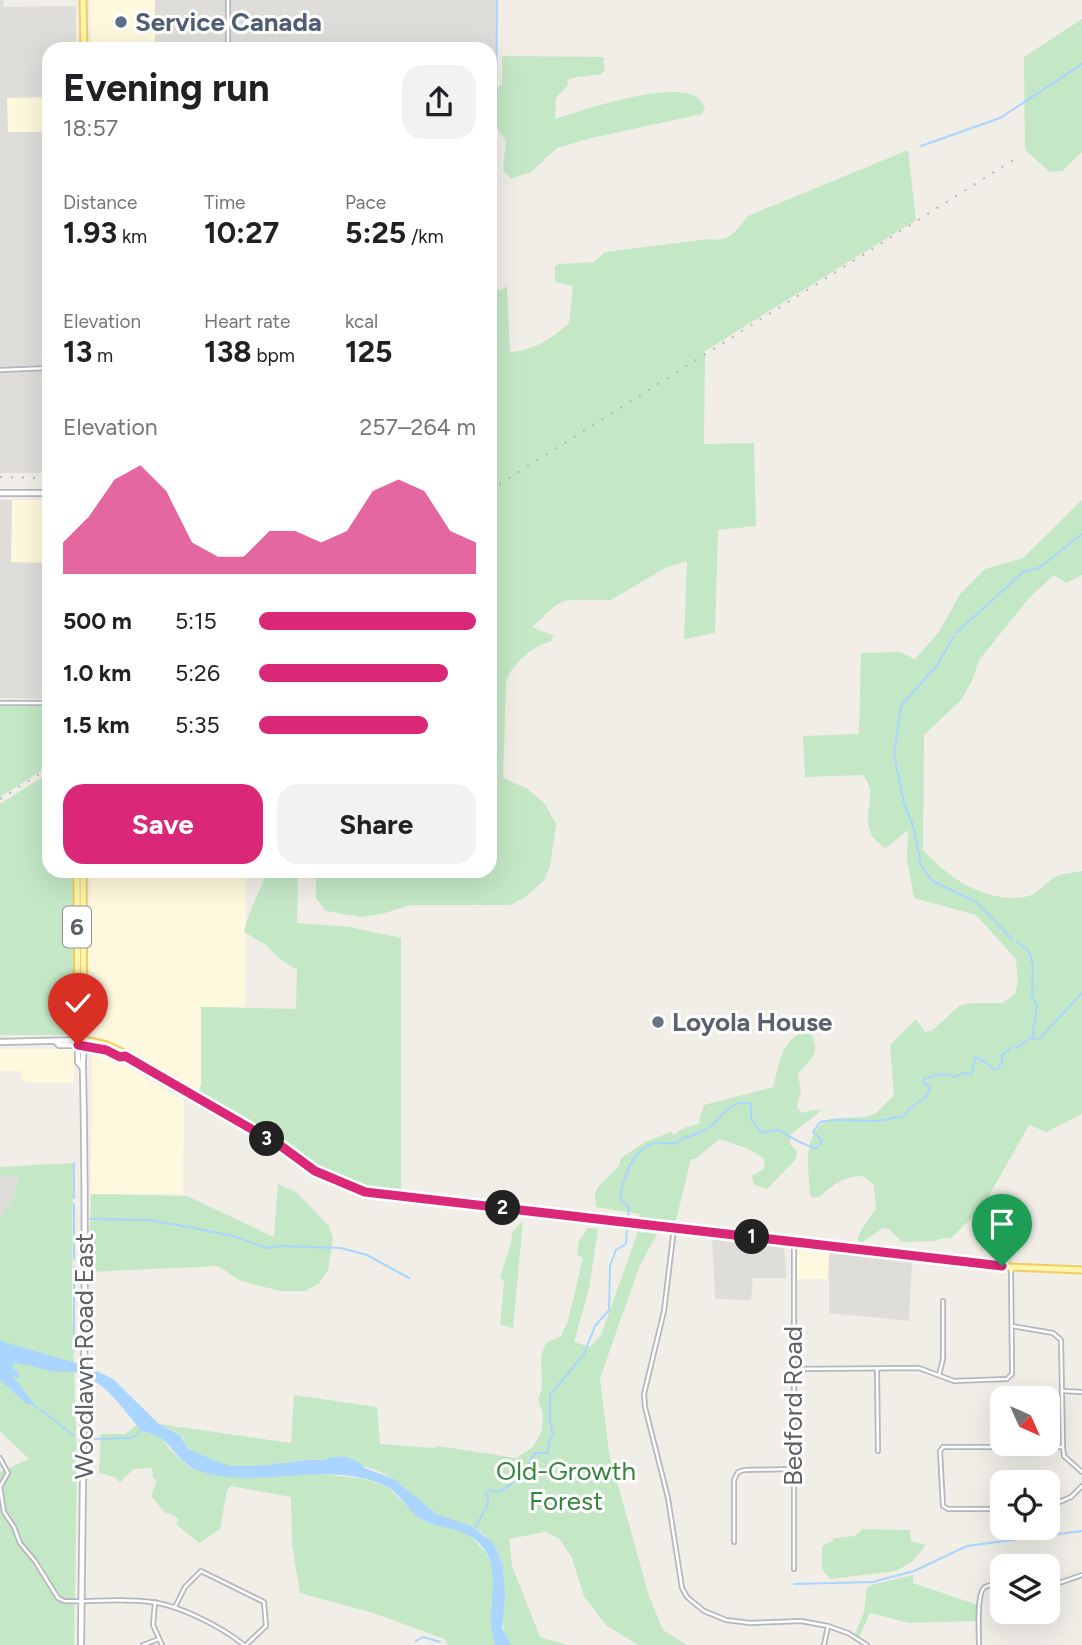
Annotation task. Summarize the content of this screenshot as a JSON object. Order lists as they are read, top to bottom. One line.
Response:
{"streets":{"main road":["6","Woodlawn Road East"],"street":["Bedford Road"]},"crossings":[["6","Woodlawn Road East"]],"parks":["Old-Growth Forest"],"places":["Service Canada","Loyola House"],"north":"bottom right","page":{"heading":["Evening run","18:57"],"stats":[["Distance","1.93 km"],["Time","10:27"],["Pace","5:25 /km"],["Elevation","13 m"],["Heart rate","138 bpm"],["kcal","125"]],"chart":["Elevation","257–264 m"],"list":[{"name":"500 m","note":"5:15"},{"name":"1.0 km","note":"5:26"},{"name":"1.5 km","note":"5:35"}],"buttons":["Save","Share"],"pins":["3","2","1"]}}
